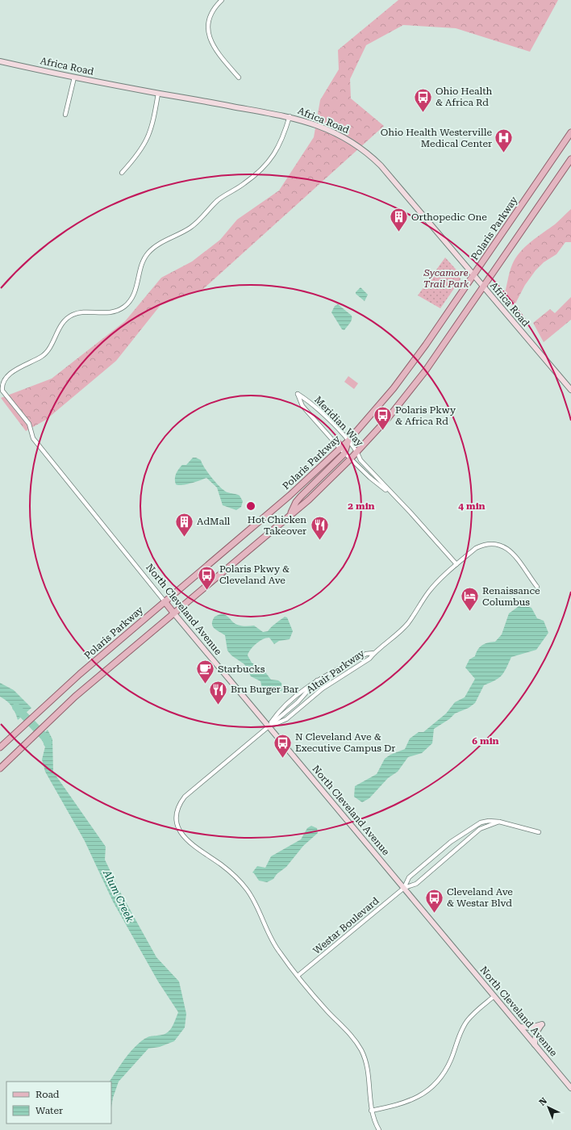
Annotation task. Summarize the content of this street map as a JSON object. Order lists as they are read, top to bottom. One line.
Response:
{"streets":{"main road":["Polaris Parkway","North Cleveland Avenue"],"street":["Africa Road","Meridian Way","Altair Parkway","Westar Boulevard"]},"crossings":[["Africa Road","Polaris Parkway"],["Africa Road","North Cleveland Avenue"],["Polaris Parkway","Meridian Way"],["Polaris Parkway","North Cleveland Avenue"],["Meridian Way","Altair Parkway"],["North Cleveland Avenue","Altair Parkway"],["North Cleveland Avenue","Westar Boulevard"]],"water":["Alum Creek"],"parks":["Sycamore Trail Park"],"places":{"bus stop":["Ohio Health & Africa Rd","Polaris Pkwy & Africa Rd","Polaris Pkwy & Cleveland Ave","N Cleveland Ave & Executive Campus Dr","Cleveland Ave & Westar Blvd"],"hospital":["Ohio Health Westerville Medical Center"],"building":["Orthopedic One","AdMall"],"restaurant":["Hot Chicken Takeover","Bru Burger Bar"],"hotel":["Renaissance Columbus"],"cafe":["Starbucks"]},"legend":["Road","Water"],"north":"top left","rings":["2 min","4 min","6 min"]}
